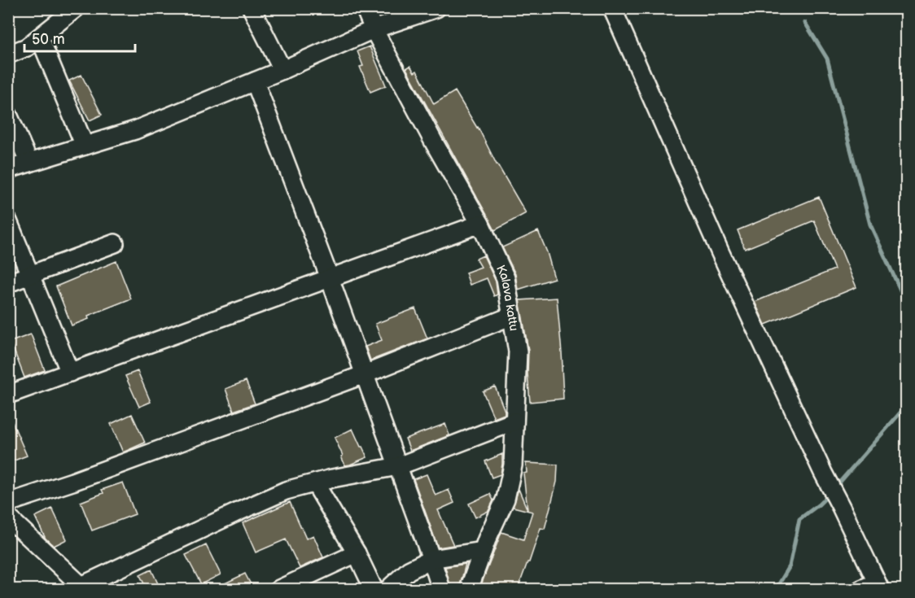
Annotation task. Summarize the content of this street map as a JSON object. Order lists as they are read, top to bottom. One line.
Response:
{"streets":{"street":["Kalava kattu"]},"scale_bar":"50 m"}
